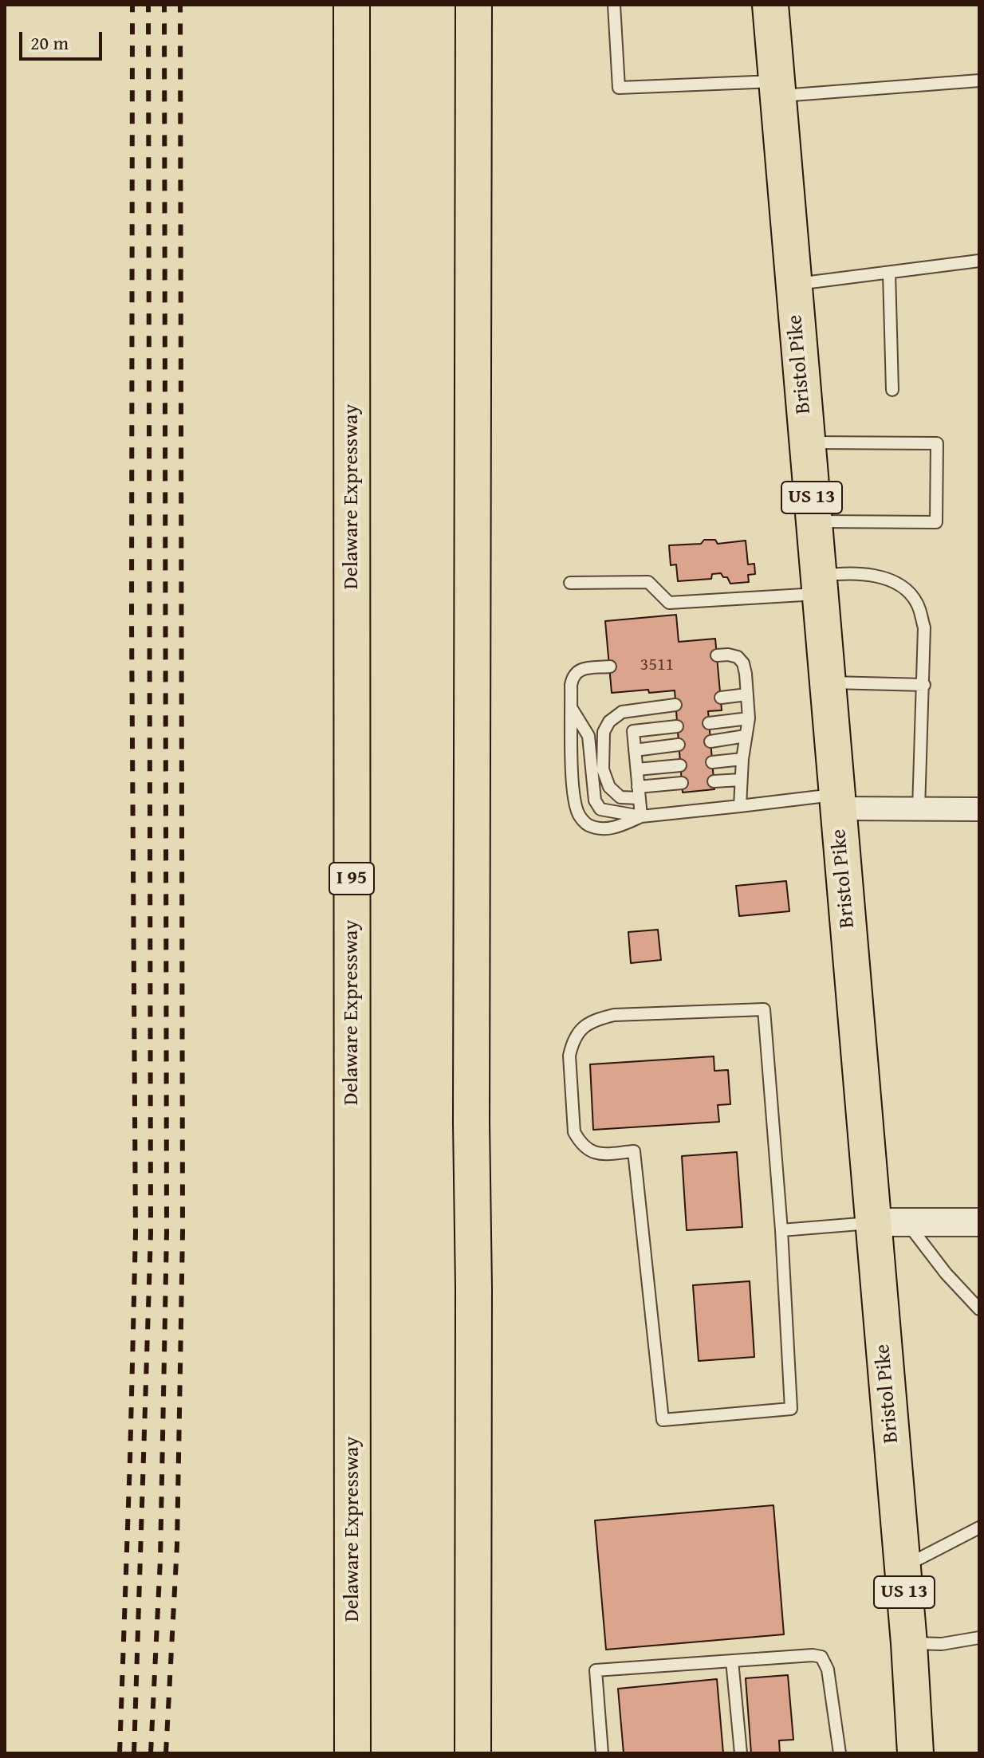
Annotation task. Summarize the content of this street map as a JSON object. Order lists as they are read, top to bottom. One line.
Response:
{"streets":{"main road":["Bristol Pike","Delaware Expressway","US 13","I 95"]},"house_numbers":["3511"],"scale_bar":"20 m"}
